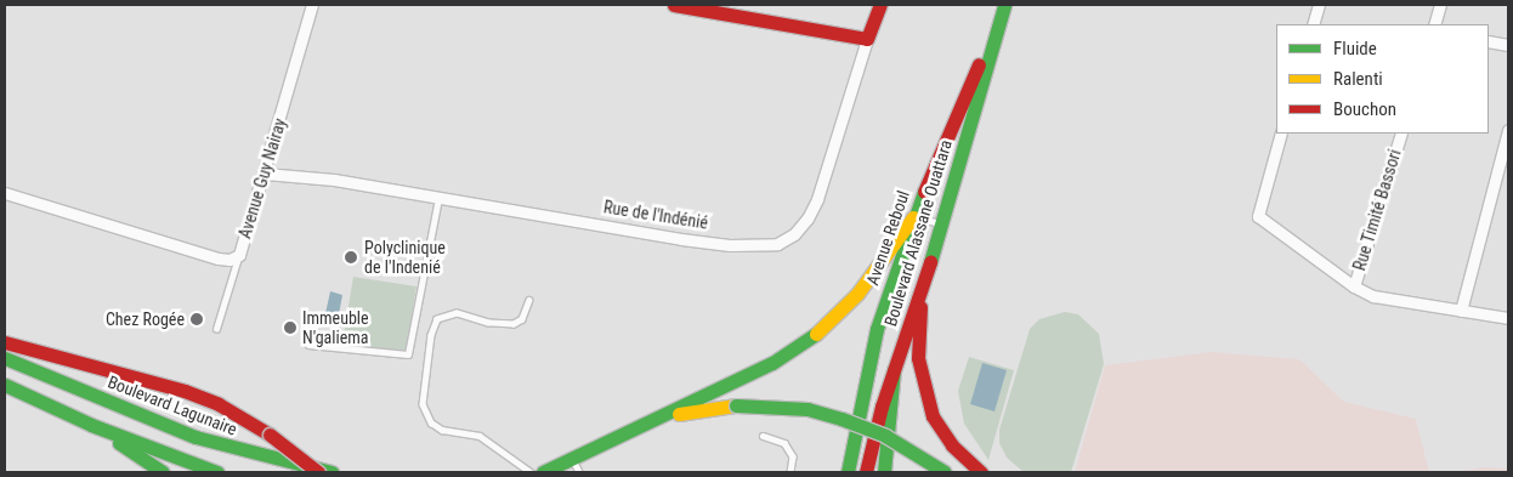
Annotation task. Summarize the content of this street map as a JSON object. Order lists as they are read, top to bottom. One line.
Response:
{"streets":{"main road":["Rue de l'Indénié","Boulevard Alassane Ouattara","Avenue Reboul","Boulevard Lagunaire"],"street":["Avenue Guy Nairay","Rue Timité Bassori"]},"crossings":[["Avenue Guy Nairay","Rue de l'Indénié"],["Boulevard Alassane Ouattara","Avenue Reboul"]],"places":["Polyclinique de l'Indenié","Chez Rogée","Immeuble N'galiema"],"legend":["Fluide","Ralenti","Bouchon"]}
